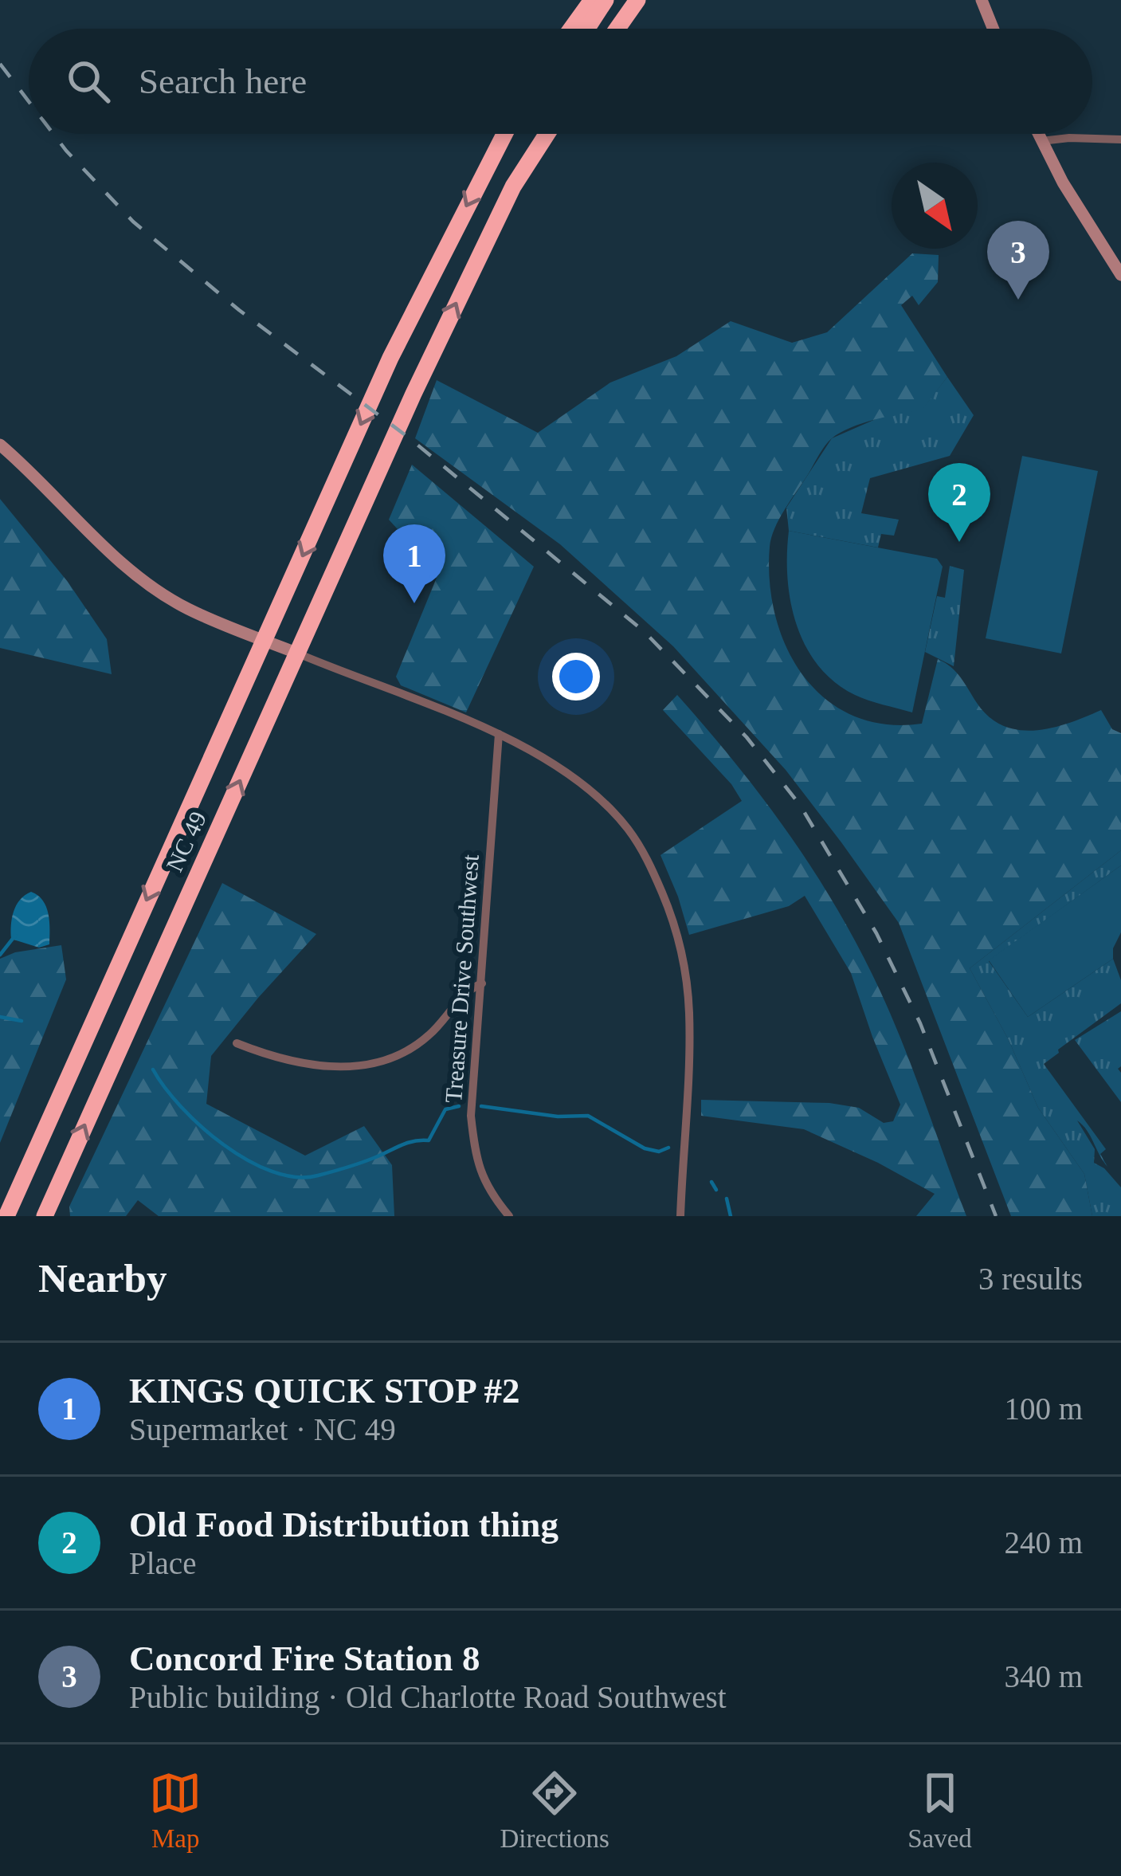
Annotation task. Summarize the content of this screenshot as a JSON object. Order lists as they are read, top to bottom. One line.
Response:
{"streets":{"highway":["NC 49"],"street":["Treasure Drive Southwest"]},"north":"bottom right","page":{"search":"Search here","pins":["3","2","1"],"heading":["Nearby","3 results"],"list":[{"mark":"1","name":"KINGS QUICK STOP #2","note":"Supermarket · NC 49","value":"100 m"},{"mark":"2","name":"Old Food Distribution thing","note":"Place","value":"240 m"},{"mark":"3","name":"Concord Fire Station 8","note":"Public building · Old Charlotte Road Southwest","value":"340 m"}],"nav":["Map","Directions","Saved"]}}
